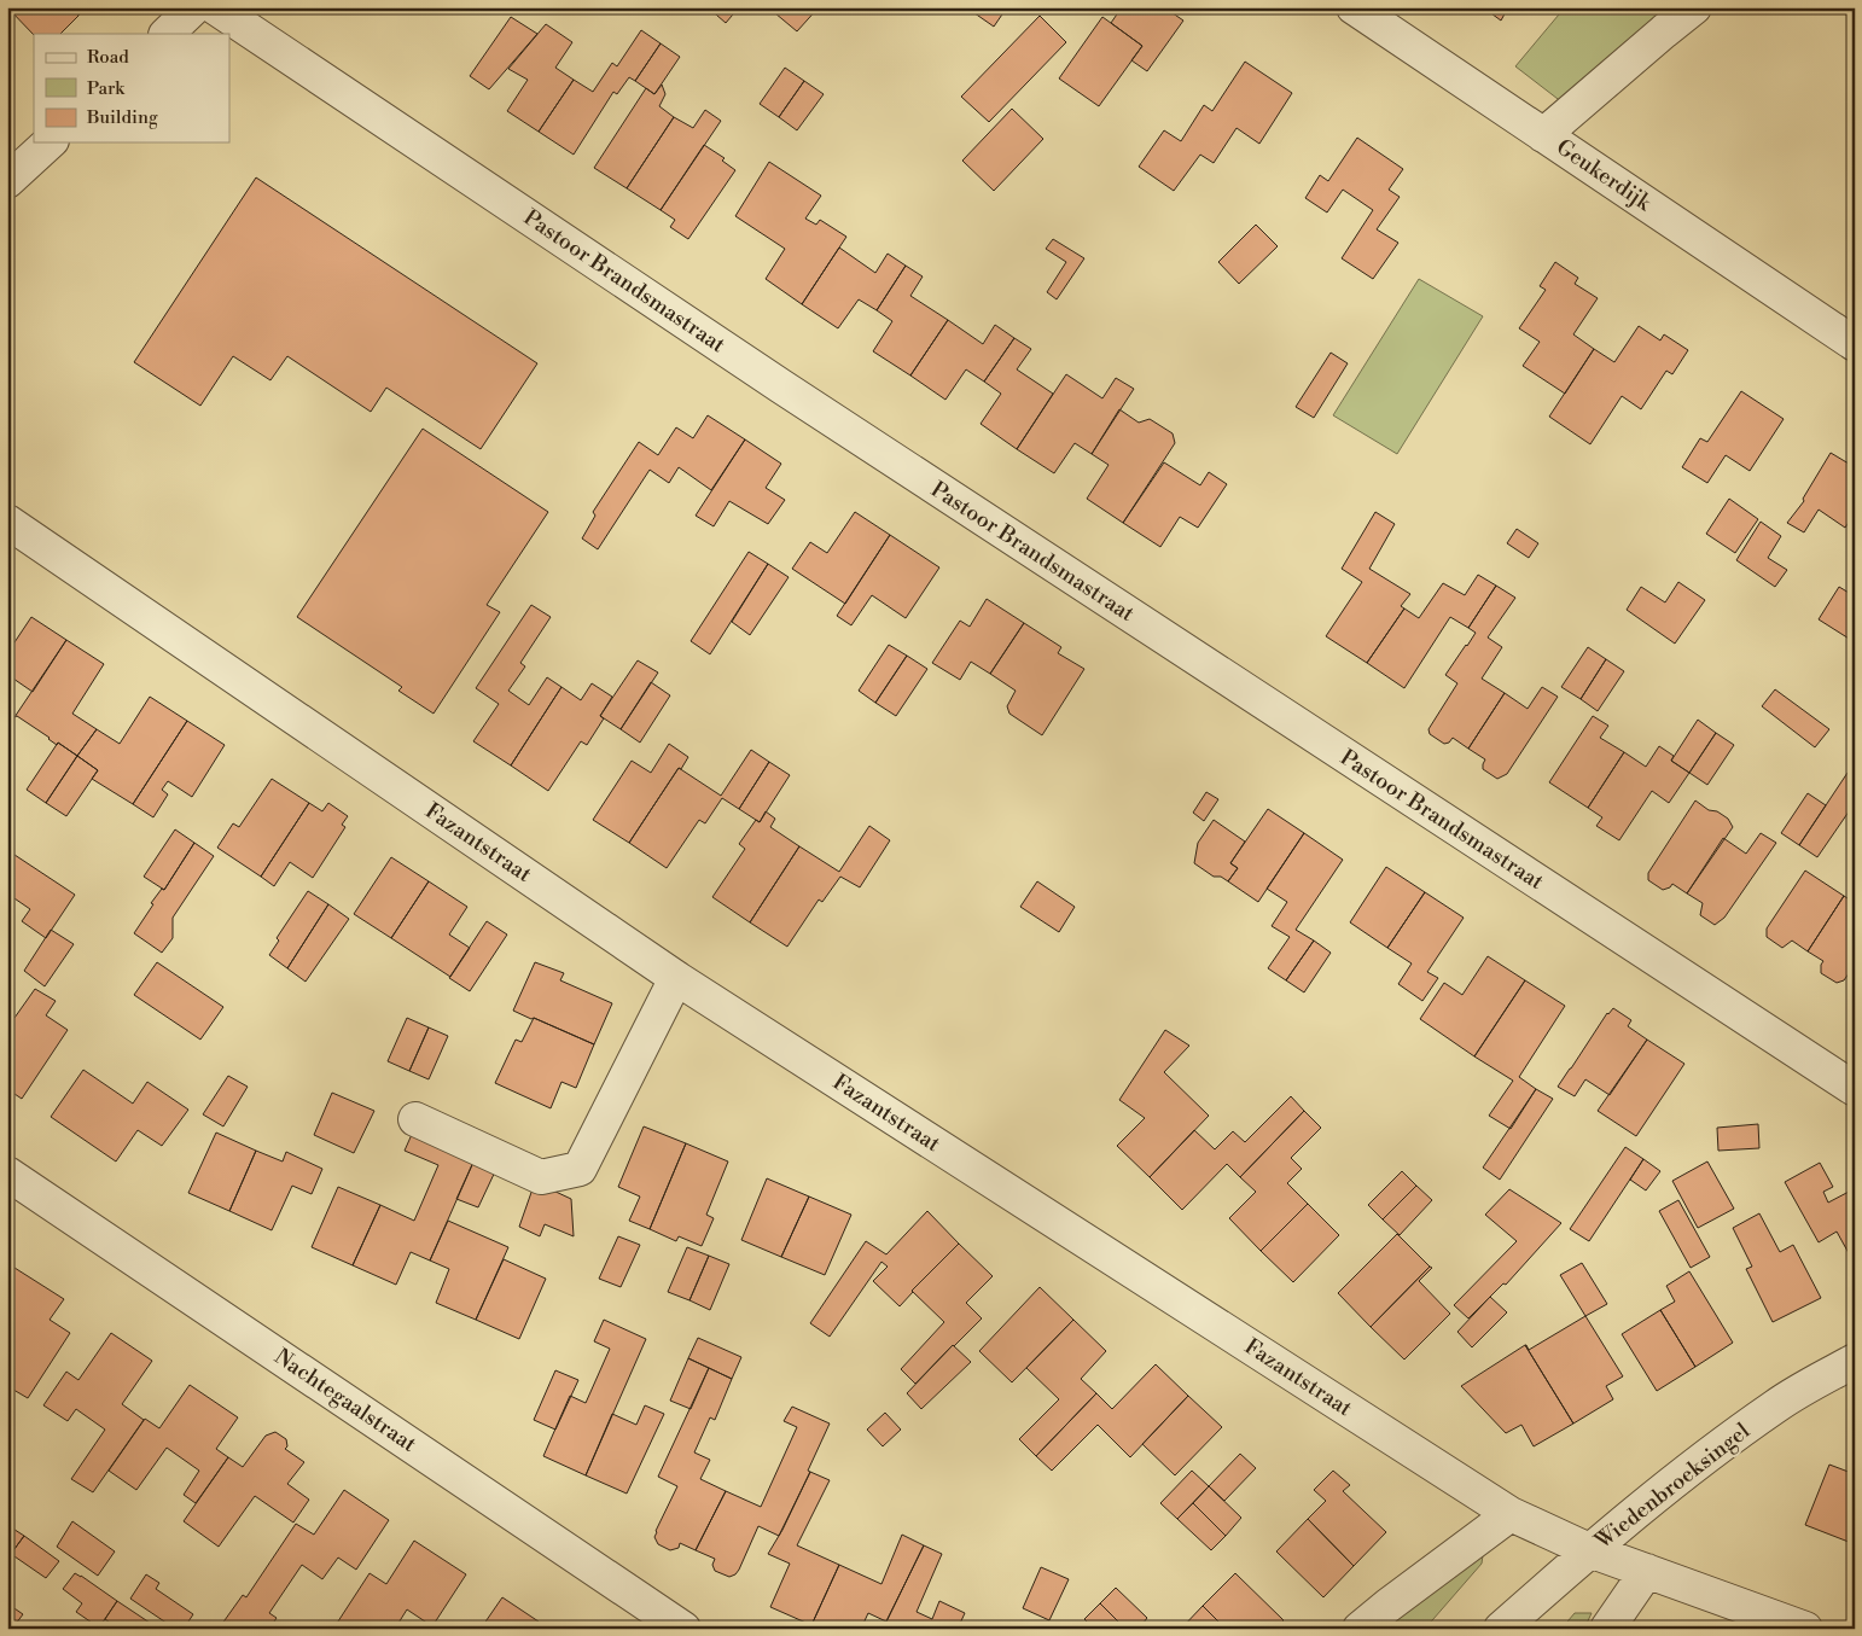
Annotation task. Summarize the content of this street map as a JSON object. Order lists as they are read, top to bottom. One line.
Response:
{"streets":{"street":["Geukerdijk","Pastoor Brandsmastraat","Fazantstraat","Nachtegaalstraat","Wiedenbroeksingel"]},"crossings":[["Fazantstraat","Wiedenbroeksingel"]],"legend":["Road","Park","Building"]}
